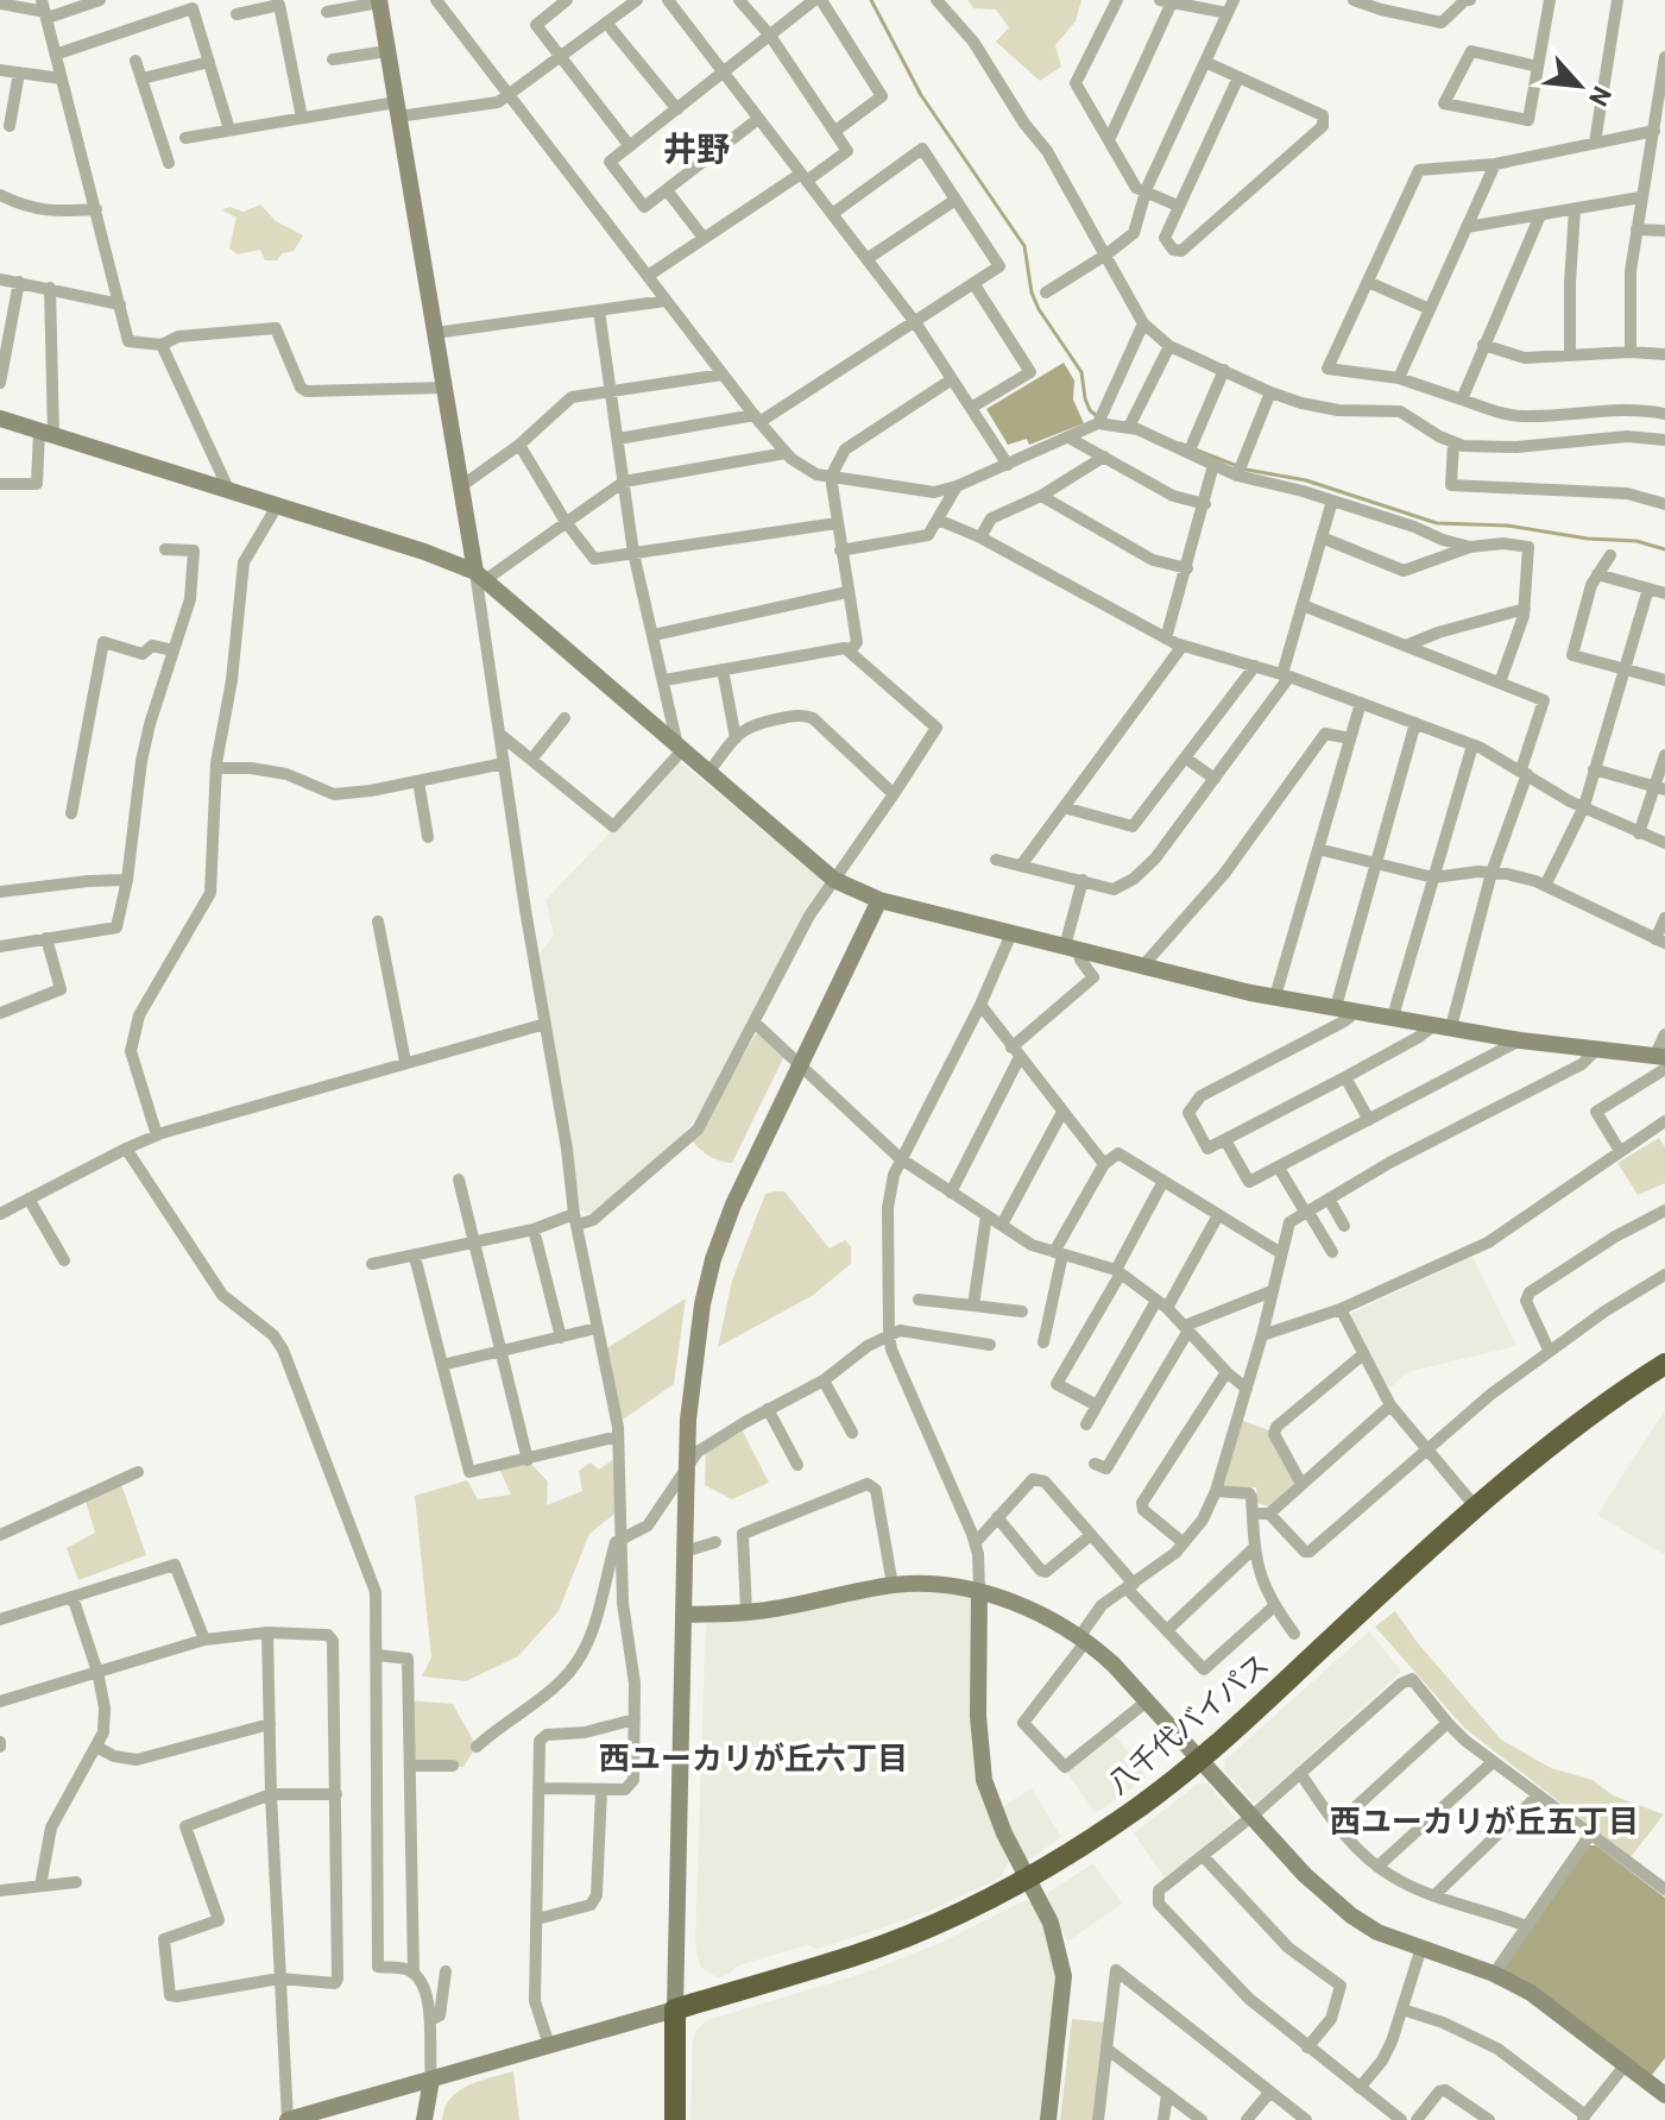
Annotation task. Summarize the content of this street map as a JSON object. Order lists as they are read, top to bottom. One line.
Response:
{"streets":{"highway":["八千代バイパス"]},"districts":["井野","西ユーカリが丘六丁目","西ユーカリが丘五丁目"],"north":"bottom right"}
